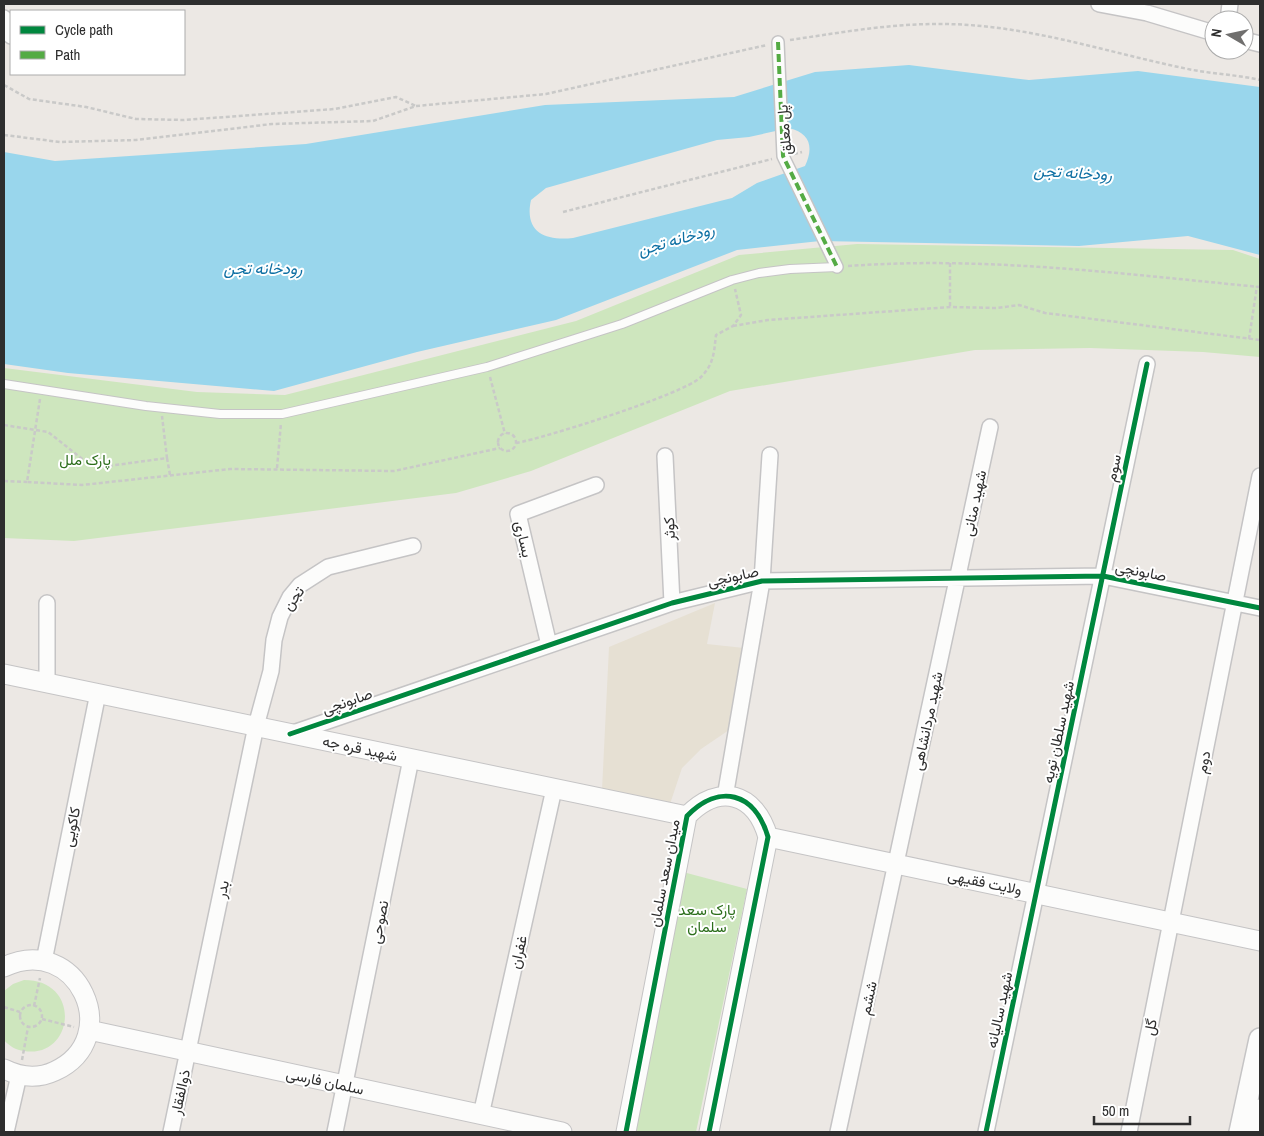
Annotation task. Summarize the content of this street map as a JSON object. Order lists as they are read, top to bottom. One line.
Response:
{"streets":{"street":["پل معلق","سوم","شهید منانی","کوثر","یساری","صابونچی","تجن","شهید مردانشاهی","شهید سلطان تویه","شهید قره جه","دوم","کاکویی","میدان سعد سلمان","ولایت فقیهی","بدر","نصوحی","غفران","ششم","شهید سالیانه","گل","سلمان فارسی","ذوالفقار"]},"crossings":[["سوم","صابونچی"],["سوم","شهید سلطان تویه"],["شهید منانی","صابونچی"],["شهید منانی","شهید مردانشاهی"],["کوثر","صابونچی"],["یساری","صابونچی"],["صابونچی","شهید مردانشاهی"],["صابونچی","شهید سلطان تویه"],["صابونچی","شهید قره جه"],["صابونچی","دوم"],["تجن","شهید قره جه"],["تجن","بدر"],["شهید مردانشاهی","ولایت فقیهی"],["شهید مردانشاهی","ششم"],["شهید سلطان تویه","ولایت فقیهی"],["شهید سلطان تویه","شهید سالیانه"],["شهید قره جه","کاکویی"],["شهید قره جه","میدان سعد سلمان"],["شهید قره جه","بدر"],["شهید قره جه","نصوحی"],["شهید قره جه","غفران"],["دوم","ولایت فقیهی"],["دوم","گل"],["میدان سعد سلمان","ولایت فقیهی"],["ولایت فقیهی","ششم"],["ولایت فقیهی","شهید سالیانه"],["ولایت فقیهی","گل"],["بدر","سلمان فارسی"],["بدر","ذوالفقار"],["نصوحی","سلمان فارسی"],["غفران","سلمان فارسی"],["سلمان فارسی","ذوالفقار"]],"water":["رودخانه تجن"],"parks":["پارک ملل","پارک سعد سلمان"],"legend":["Cycle path","Path"],"scale_bar":"50 m","north":"left"}
